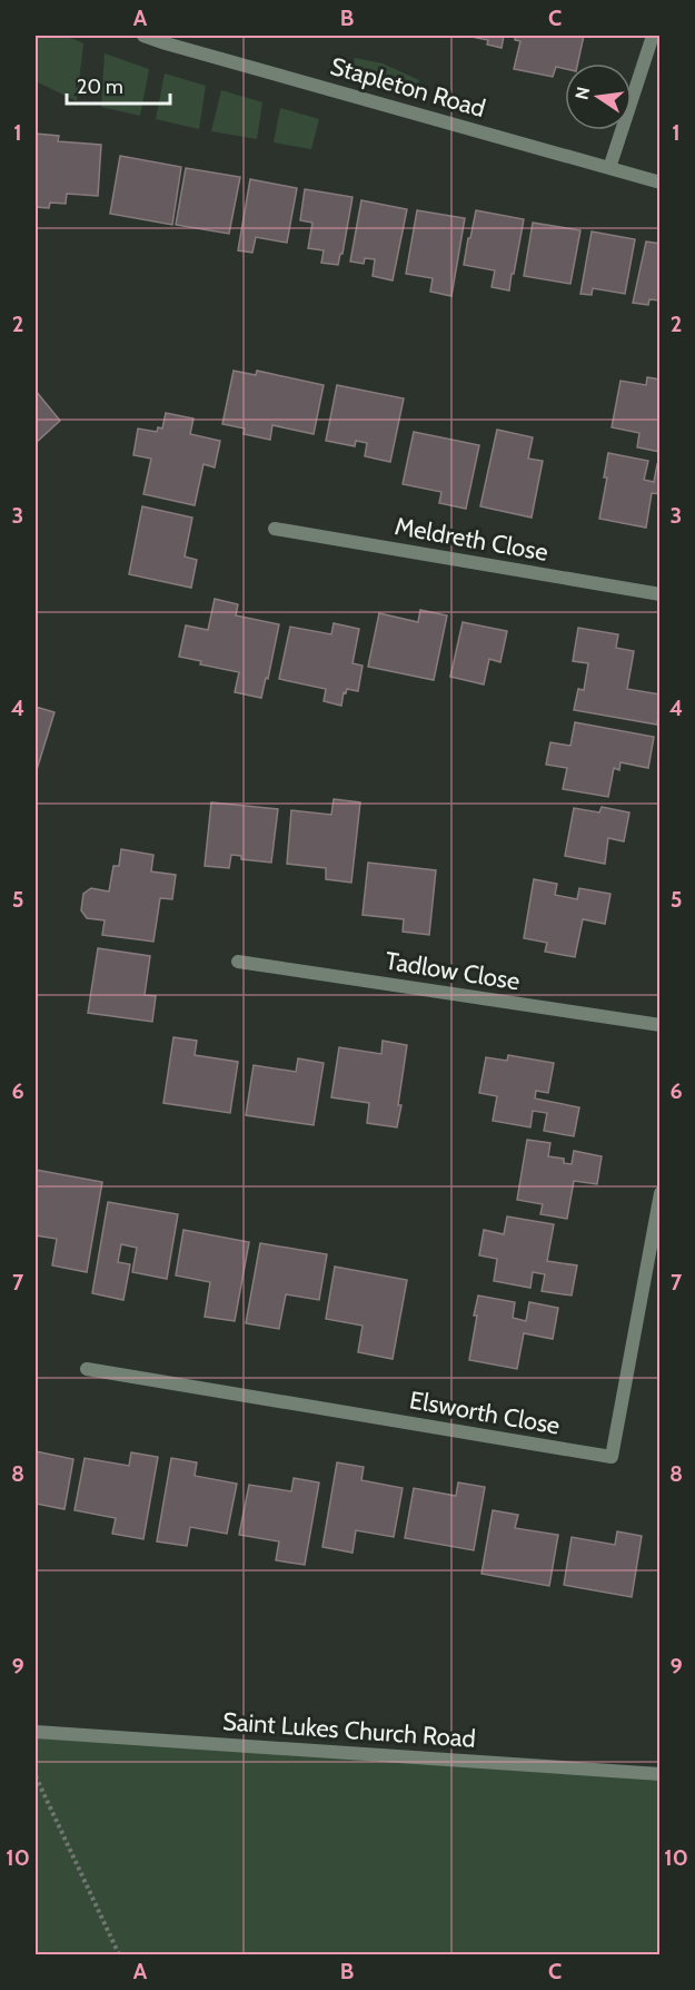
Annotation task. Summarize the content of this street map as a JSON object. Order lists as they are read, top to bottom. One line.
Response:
{"streets":{"street":["Stapleton Road","Meldreth Close","Tadlow Close","Elsworth Close","Saint Lukes Church Road"]},"scale_bar":"20 m","north":"left","grid":{"columns":["A","B","C"],"rows":["1","2","3","4","5","6","7","8","9","10"]}}
